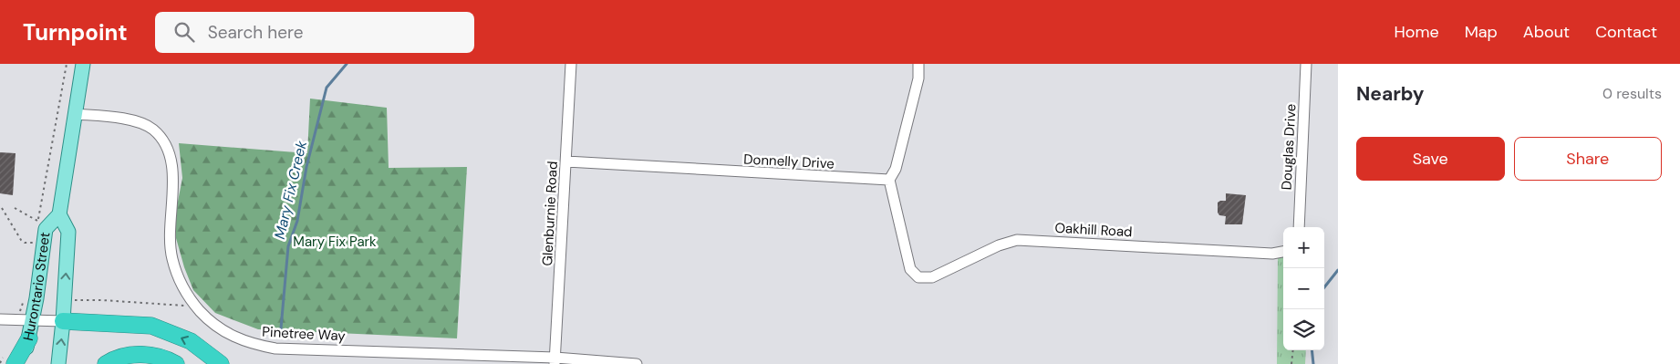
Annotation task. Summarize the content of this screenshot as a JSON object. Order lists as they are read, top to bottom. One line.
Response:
{"streets":{"main road":["Hurontario Street"],"street":["Douglas Drive","Donnelly Drive","Glenburnie Road","Oakhill Road","Pinetree Way"]},"crossings":[["Donnelly Drive","Glenburnie Road"],["Donnelly Drive","Oakhill Road"],["Glenburnie Road","Pinetree Way"],["Hurontario Street","Pinetree Way"]],"water":["Mary Fix Creek"],"parks":["Mary Fix Park"],"page":{"header":"Turnpoint","search":"Search here","nav":["Home","Map","About","Contact"],"heading":["Nearby","0 results"],"buttons":["Save","Share"],"map_buttons":["+","−"]}}
